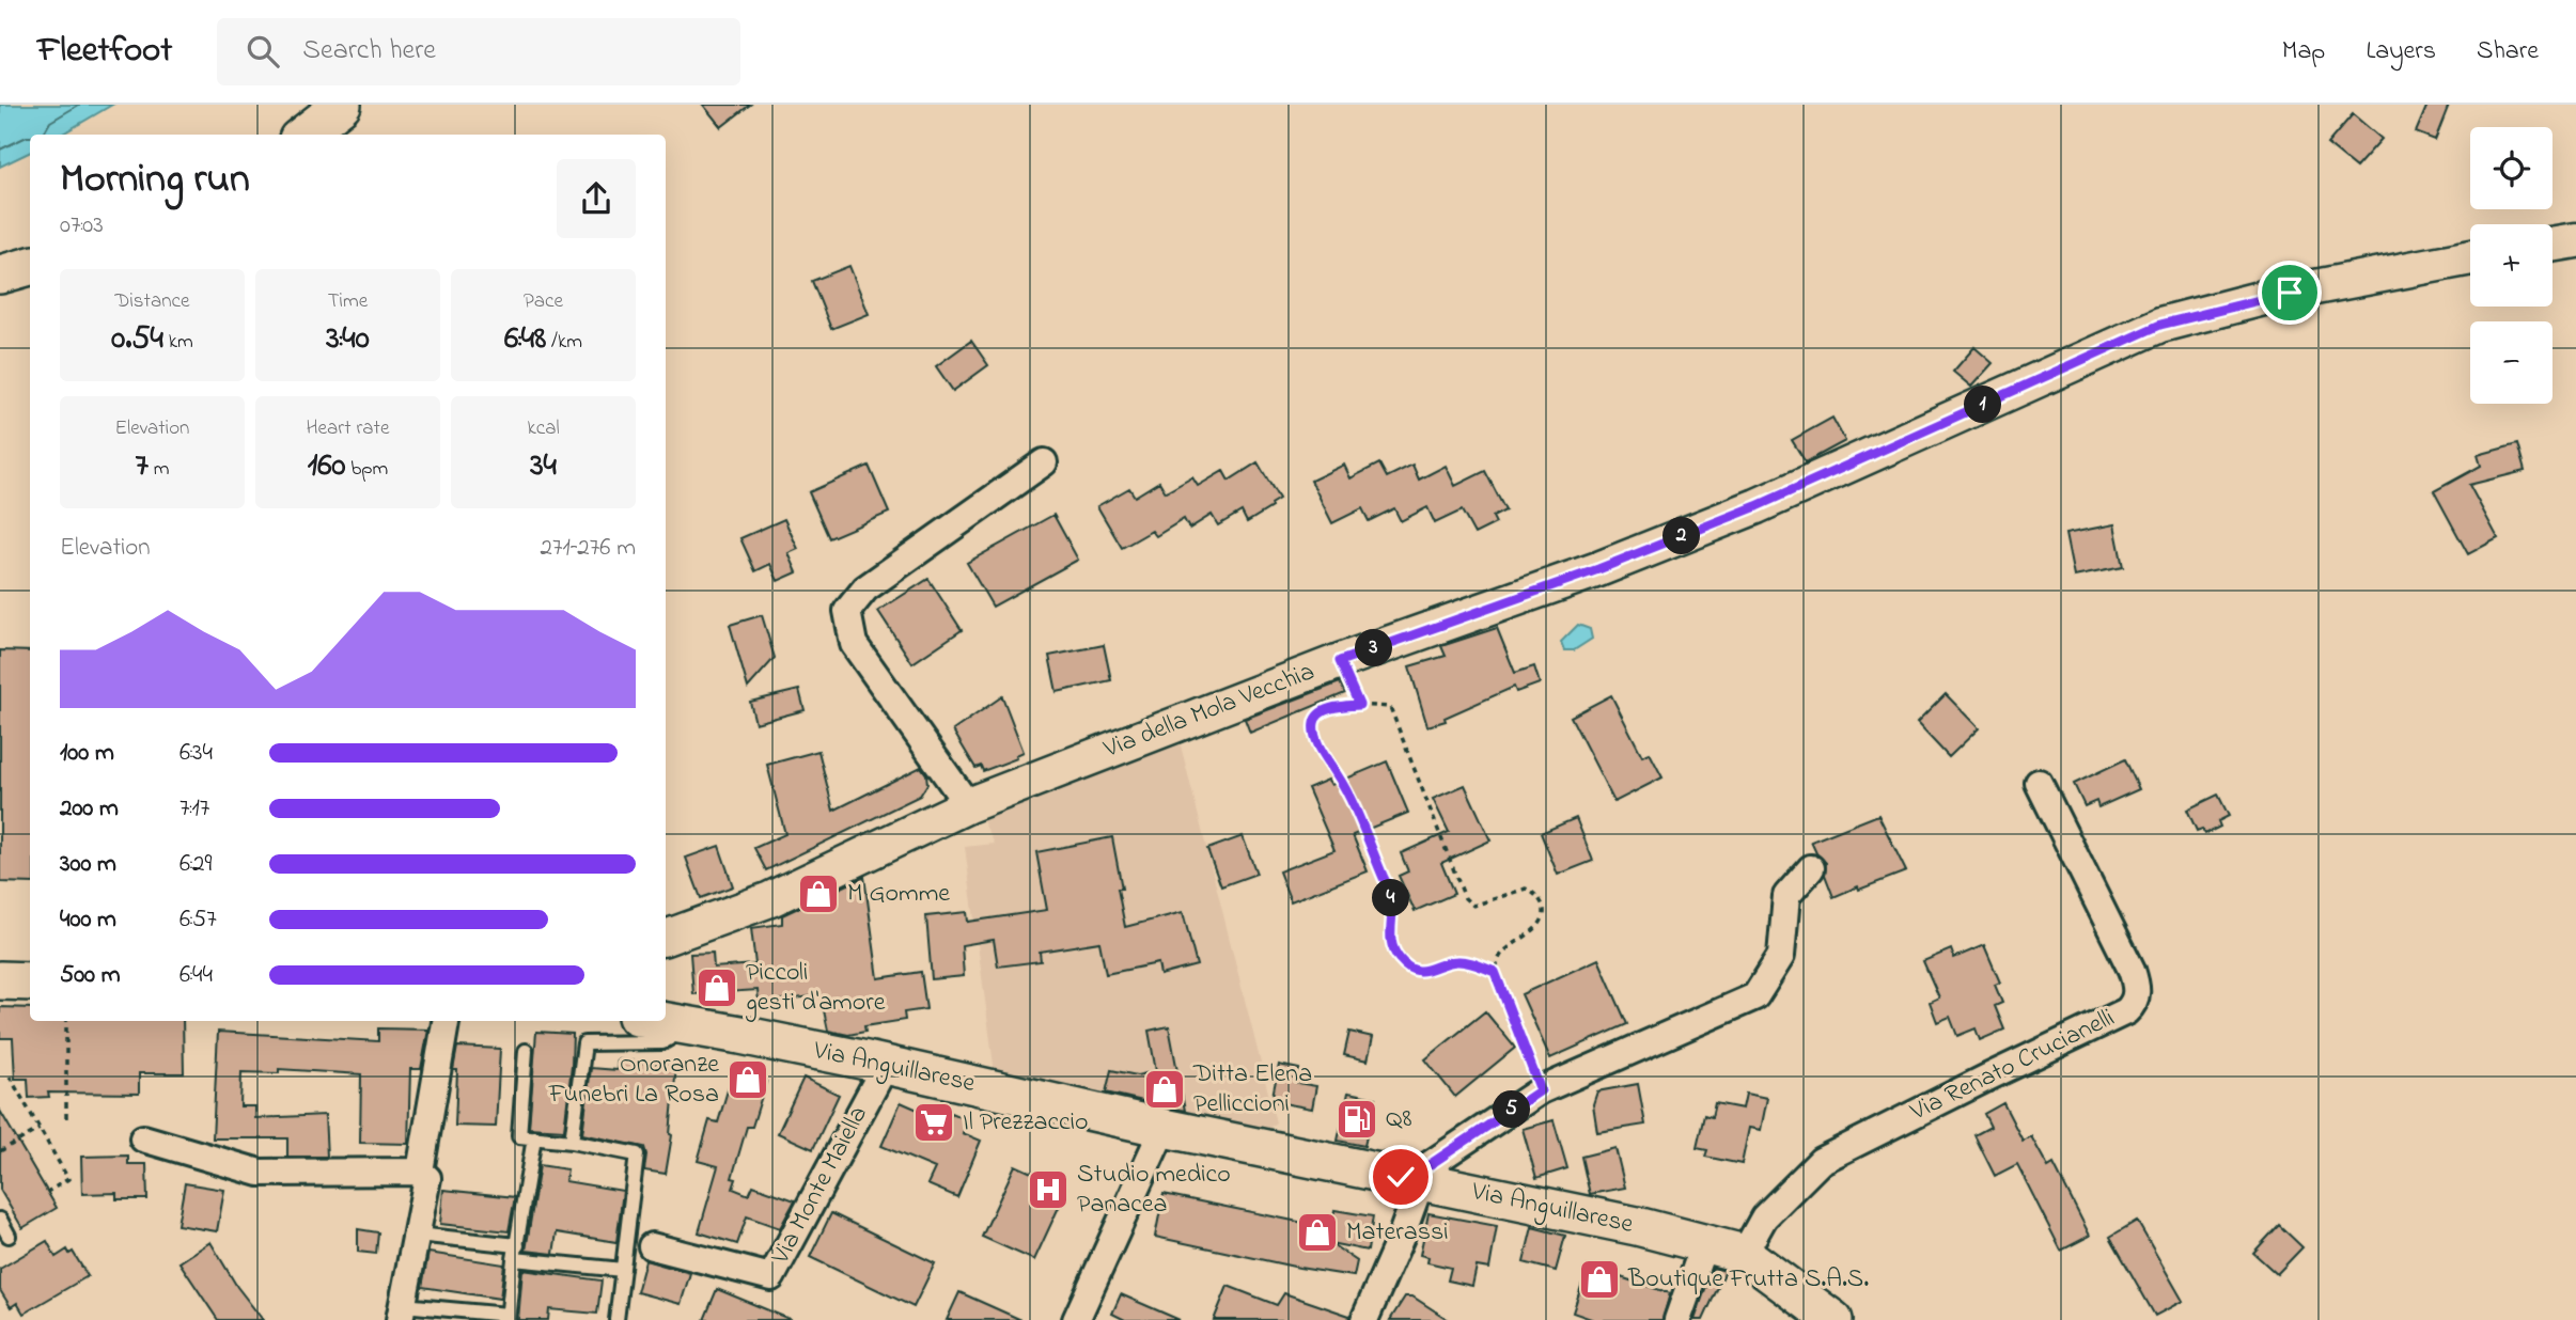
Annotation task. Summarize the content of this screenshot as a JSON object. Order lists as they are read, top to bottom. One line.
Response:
{"streets":{"main road":["Via Anguillarese"],"street":["Via della Mola Vecchia","Via Renato Crucianelli","Via Monte Maiella"]},"crossings":[["Via Renato Crucianelli","Via Anguillarese"],["Via Anguillarese","Via Monte Maiella"]],"places":{"shop":["M Gomme","Piccoli gesti d'amore","Onoranze Funebri La Rosa","Ditta Elena Pelliccioni","Materassi","Boutique Frutta S.A.S."],"fuel station":["Q8"],"supermarket":["Il Prezzaccio"],"hospital":["Studio medico Panacea"]},"page":{"header":"Fleetfoot","search":"Search here","nav":["Map","Layers","Share"],"map_buttons":["+","−"],"heading":["Morning run","07:03"],"stats":[["Distance","0.54 km"],["Time","3:40"],["Pace","6:48 /km"],["Elevation","7 m"],["Heart rate","160 bpm"],["kcal","34"]],"pins":["1","2","3","4","5"],"chart":["Elevation","271–276 m"],"list":[{"name":"100 m","note":"6:34"},{"name":"200 m","note":"7:17"},{"name":"300 m","note":"6:29"},{"name":"400 m","note":"6:57"},{"name":"500 m","note":"6:44"}]}}
